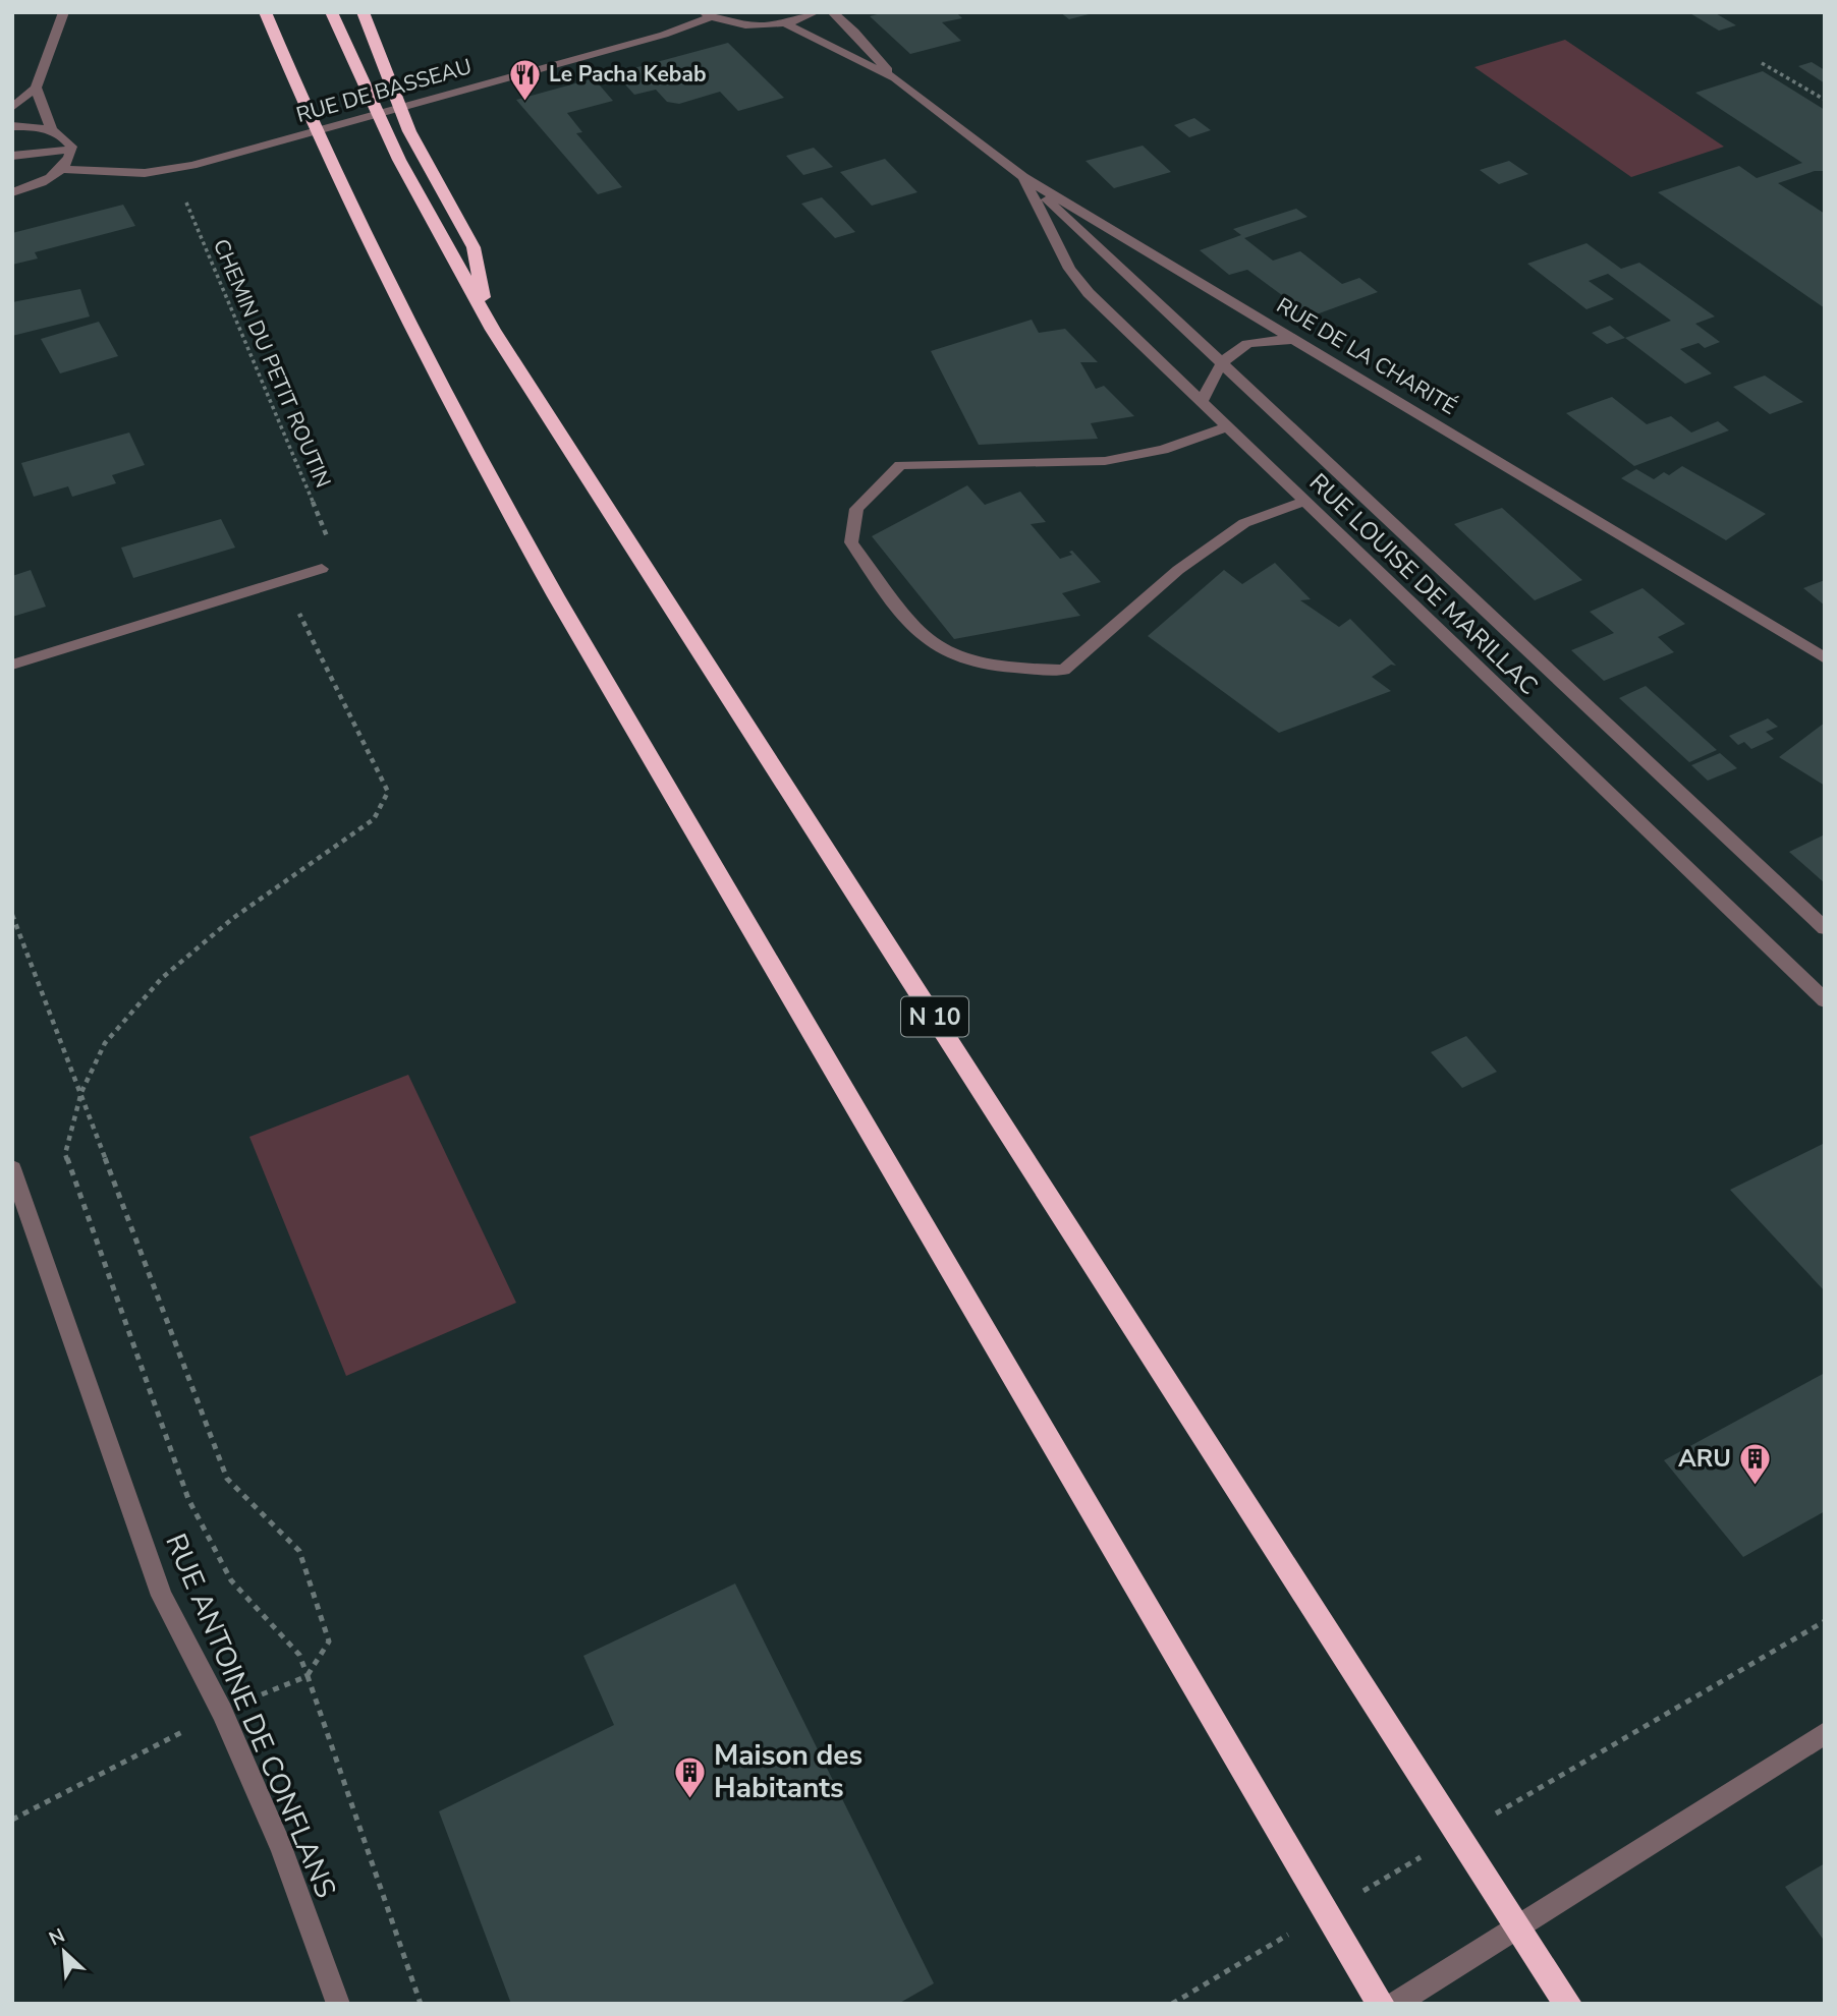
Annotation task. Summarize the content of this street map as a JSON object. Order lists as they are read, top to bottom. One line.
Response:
{"streets":{"highway":["N 10"],"street":["RUE DE BASSEAU","RUE DE LA CHARITÉ","RUE LOUISE DE MARILLAC","RUE ANTOINE DE CONFLANS"],"path":["CHEMIN DU PETIT ROUTIN"]},"crossings":[["RUE DE BASSEAU","CHEMIN DU PETIT ROUTIN"],["RUE DE LA CHARITÉ","RUE LOUISE DE MARILLAC"]],"places":{"restaurant":["Le Pacha Kebab"],"building":["ARU","Maison des Habitants"]},"north":"top left"}
